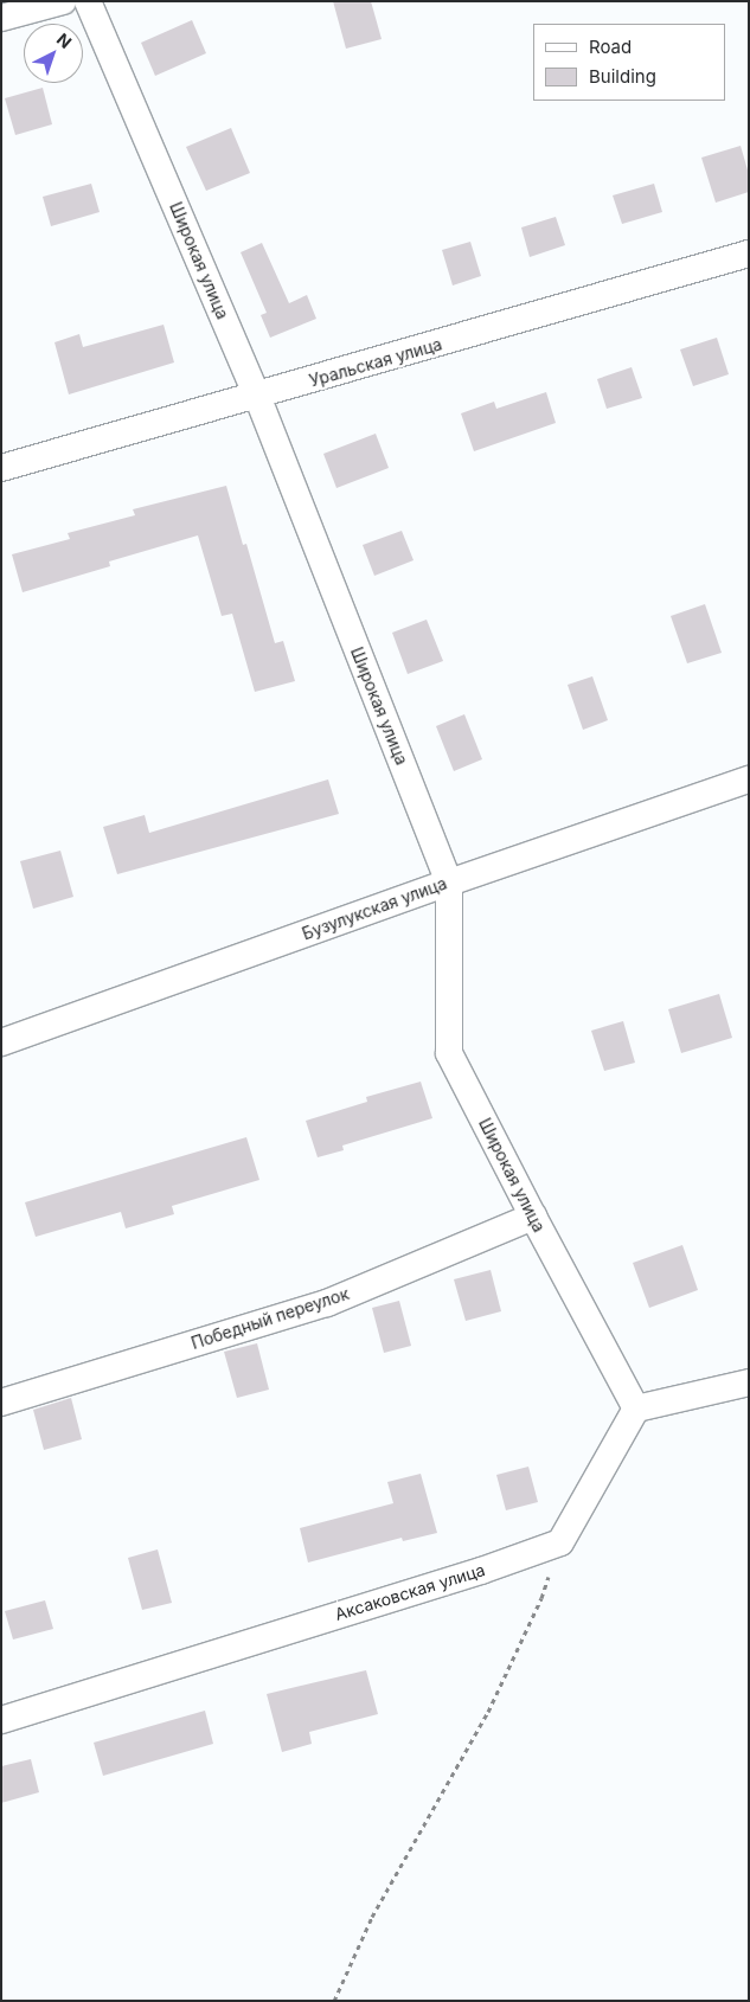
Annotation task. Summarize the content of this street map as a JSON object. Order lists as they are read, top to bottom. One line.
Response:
{"streets":{"street":["Широкая улица","Уральская улица","Бузулукская улица","Победный переулок","Аксаковская улица"]},"crossings":[["Широкая улица","Уральская улица"],["Широкая улица","Бузулукская улица"],["Широкая улица","Победный переулок"]],"legend":["Road","Building"],"north":"top right"}
